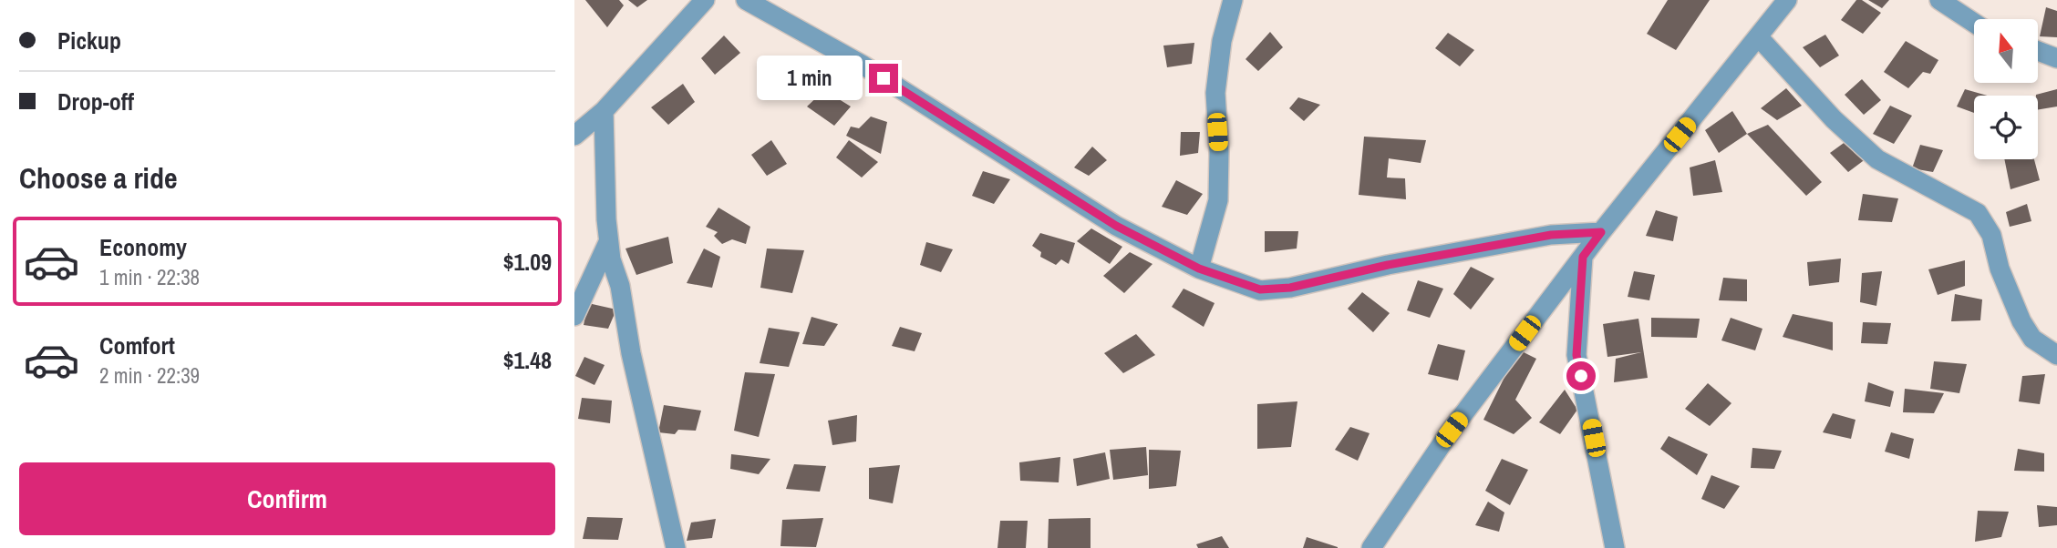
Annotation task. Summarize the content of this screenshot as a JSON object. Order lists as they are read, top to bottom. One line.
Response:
{"north":"top","page":{"banner":["Pickup","Drop-off"],"bubble":"1 min","heading":"Choose a ride","list":[{"name":"Economy","note":"1 min · 22:38","value":"$1.09"},{"name":"Comfort","note":"2 min · 22:39","value":"$1.48"}],"buttons":"Confirm"}}
